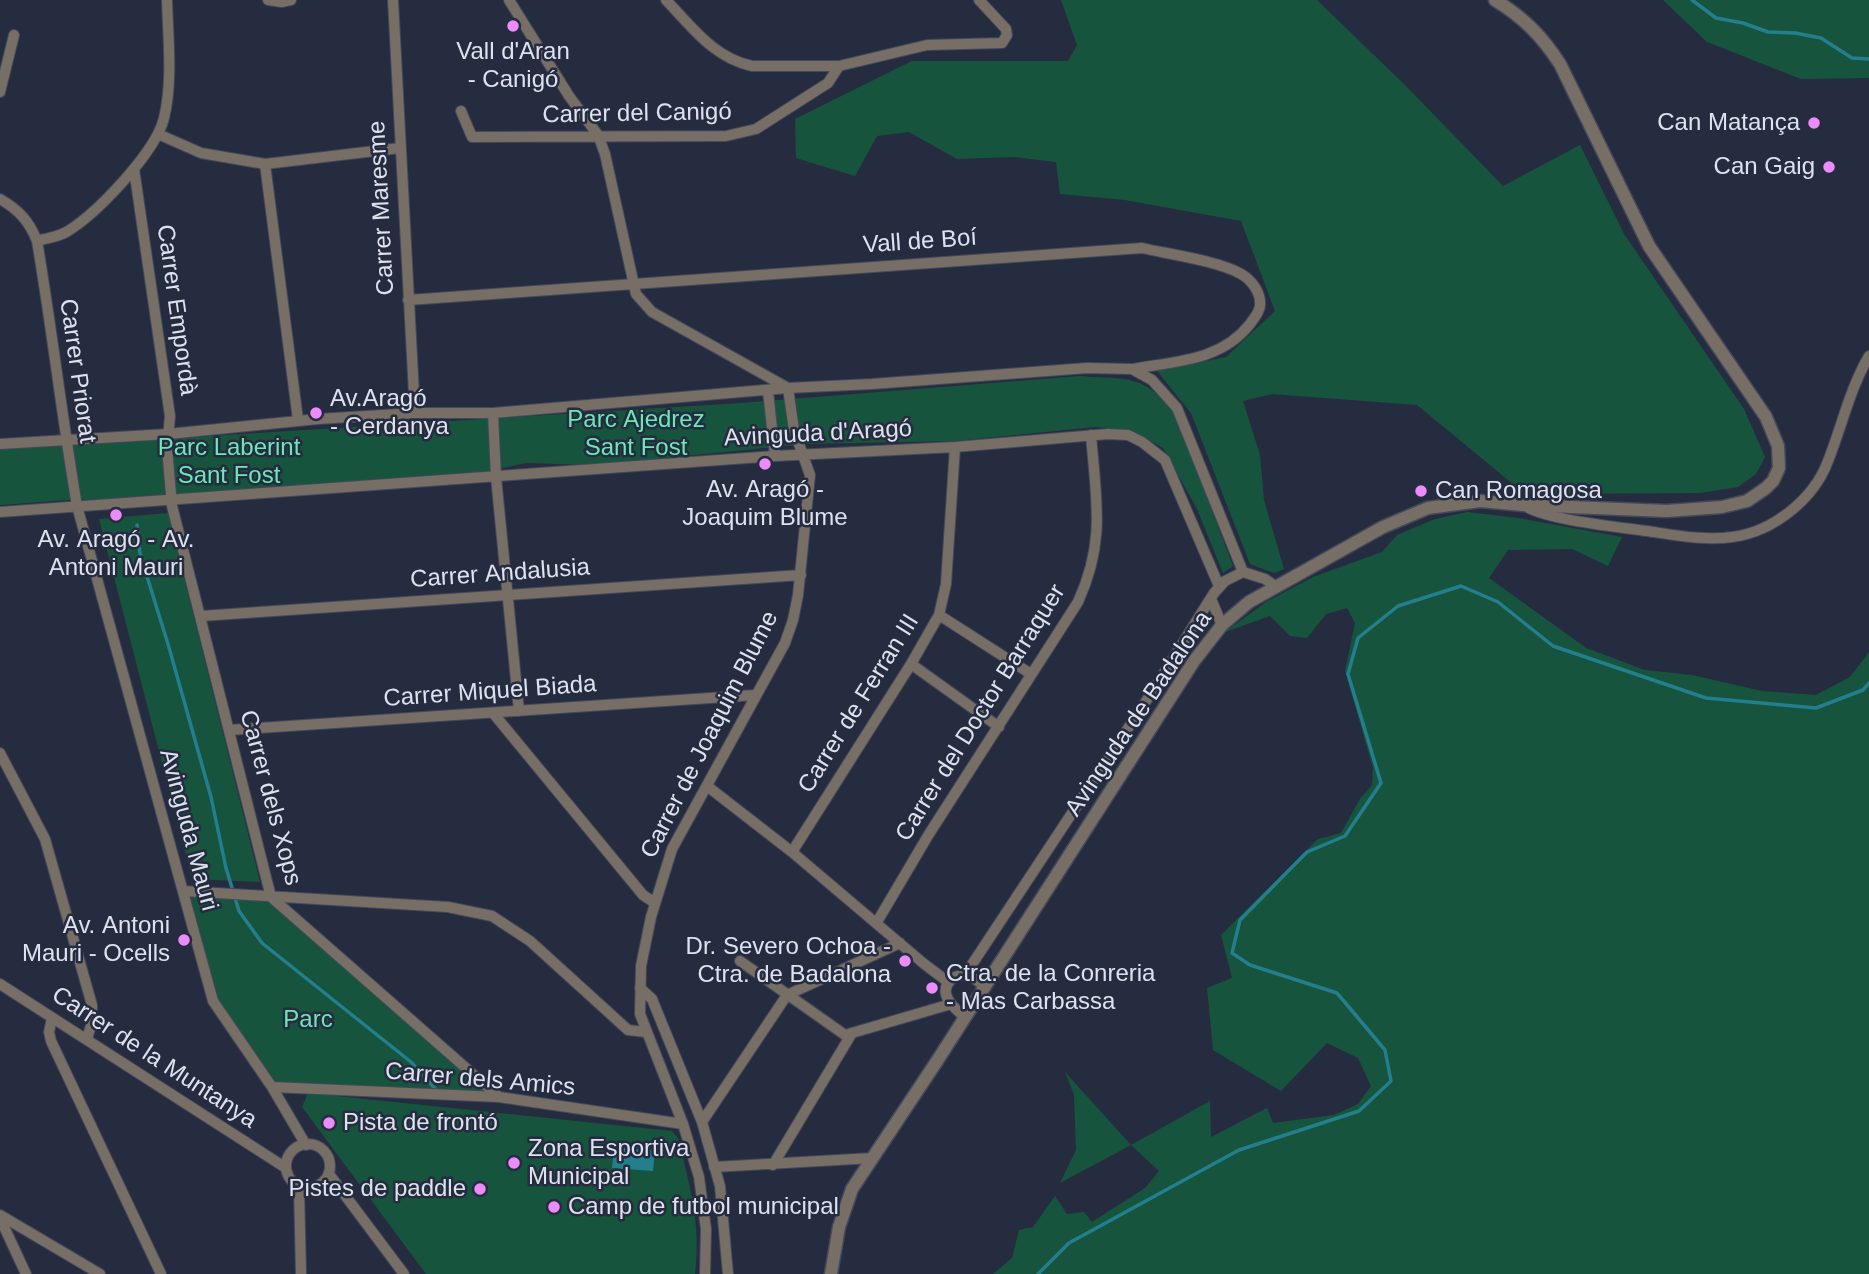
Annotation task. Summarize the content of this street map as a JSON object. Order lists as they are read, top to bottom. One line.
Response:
{"streets":{"street":["Carrer del Canigó","Carrer Maresme","Vall de Boí","Carrer Empordà","Carrer Priorat","Avinguda d'Aragó","Carrer Andalusia","Carrer Miquel Biada","Carrer de Ferran III","Carrer del Doctor Barraquer","Avinguda de Badalona","Carrer de Joaquim Blume","Carrer dels Xops","Avinguda Mauri","Carrer de la Muntanya","Carrer dels Amics"]},"crossings":[["Carrer Maresme","Vall de Boí"],["Carrer Maresme","Avinguda d'Aragó"],["Vall de Boí","Avinguda d'Aragó"],["Carrer Empordà","Avinguda d'Aragó"],["Carrer Empordà","Carrer dels Xops"],["Carrer Priorat","Avinguda d'Aragó"],["Carrer Priorat","Avinguda Mauri"],["Avinguda d'Aragó","Carrer de Ferran III"],["Avinguda d'Aragó","Carrer del Doctor Barraquer"],["Avinguda d'Aragó","Carrer de Joaquim Blume"],["Avinguda d'Aragó","Carrer dels Xops"],["Avinguda d'Aragó","Avinguda Mauri"],["Carrer Andalusia","Carrer de Joaquim Blume"],["Carrer Andalusia","Carrer dels Xops"],["Carrer Miquel Biada","Carrer de Joaquim Blume"],["Carrer Miquel Biada","Carrer dels Xops"],["Carrer de Joaquim Blume","Carrer dels Amics"],["Carrer dels Xops","Carrer dels Amics"],["Avinguda Mauri","Carrer de la Muntanya"],["Avinguda Mauri","Carrer dels Amics"]],"parks":["Parc Ajedrez Sant Fost","Parc Laberint Sant Fost","Parc"],"places":["Vall d'Aran - Canigó","Can Matança","Can Gaig","Av.Aragó - Cerdanya","Av. Aragó - Joaquim Blume","Can Romagosa","Av. Aragó - Av. Antoni Mauri","Av. Antoni Mauri - Ocells","Dr. Severo Ochoa - Ctra. de Badalona","Ctra. de la Conreria - Mas Carbassa","Pista de frontó","Zona Esportiva Municipal","Pistes de paddle","Camp de futbol municipal"]}
